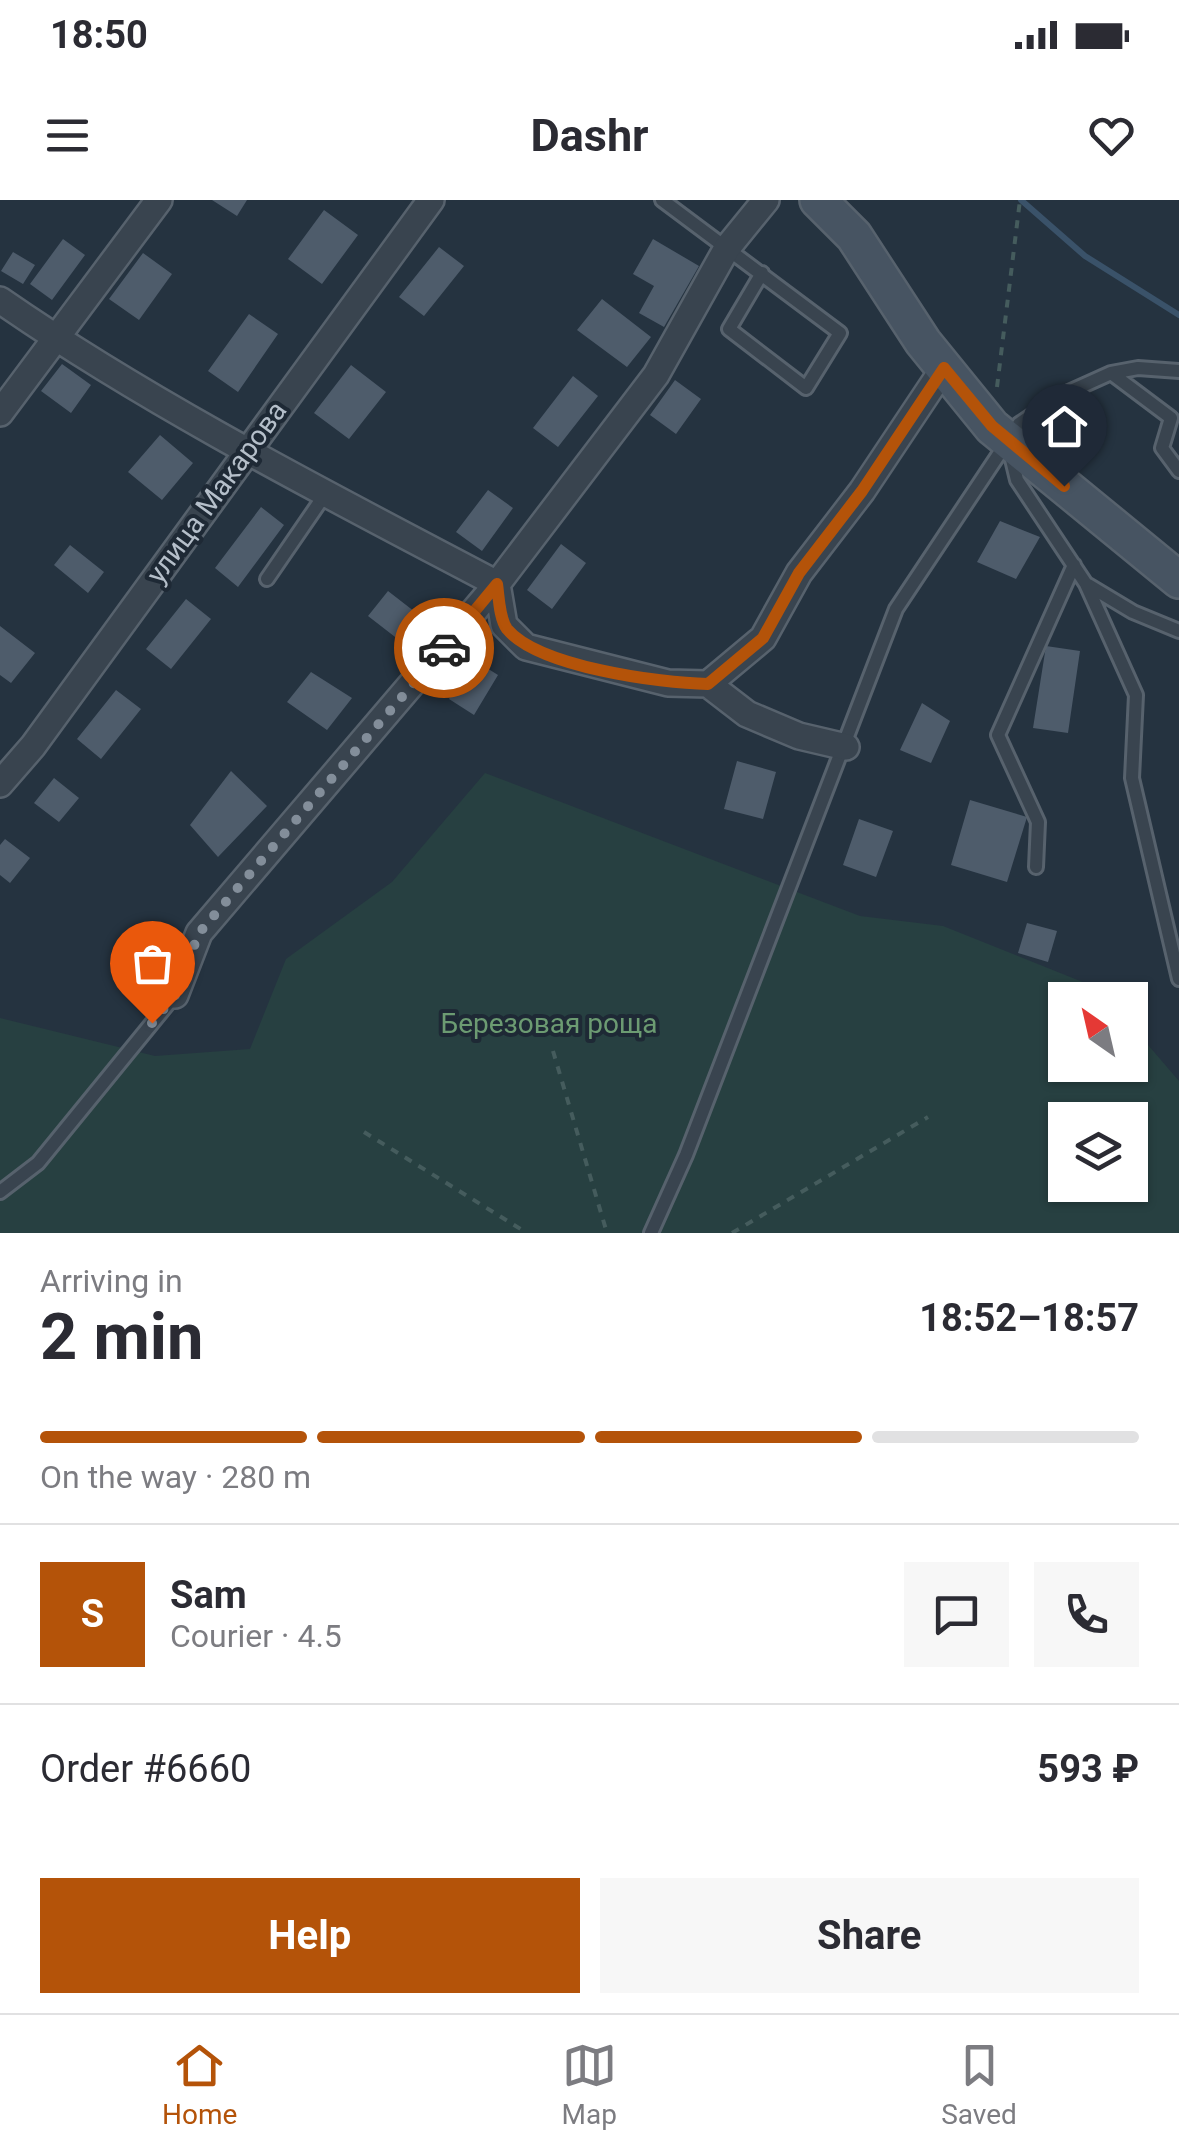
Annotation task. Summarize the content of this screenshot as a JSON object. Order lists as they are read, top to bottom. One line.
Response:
{"streets":{"street":["улица Макарова"]},"parks":["Березовая роща"],"north":"top left","page":{"status":"18:50","header":"Dashr","heading":["2 min","Arriving in","18:52–18:57"],"panel":["Sam","Courier · 4.5","Order #6660","593 ₽"],"bar":"On the way · 280 m","round":"S","buttons":["Help","Share"],"tabs":["Home","Map","Saved"]}}
